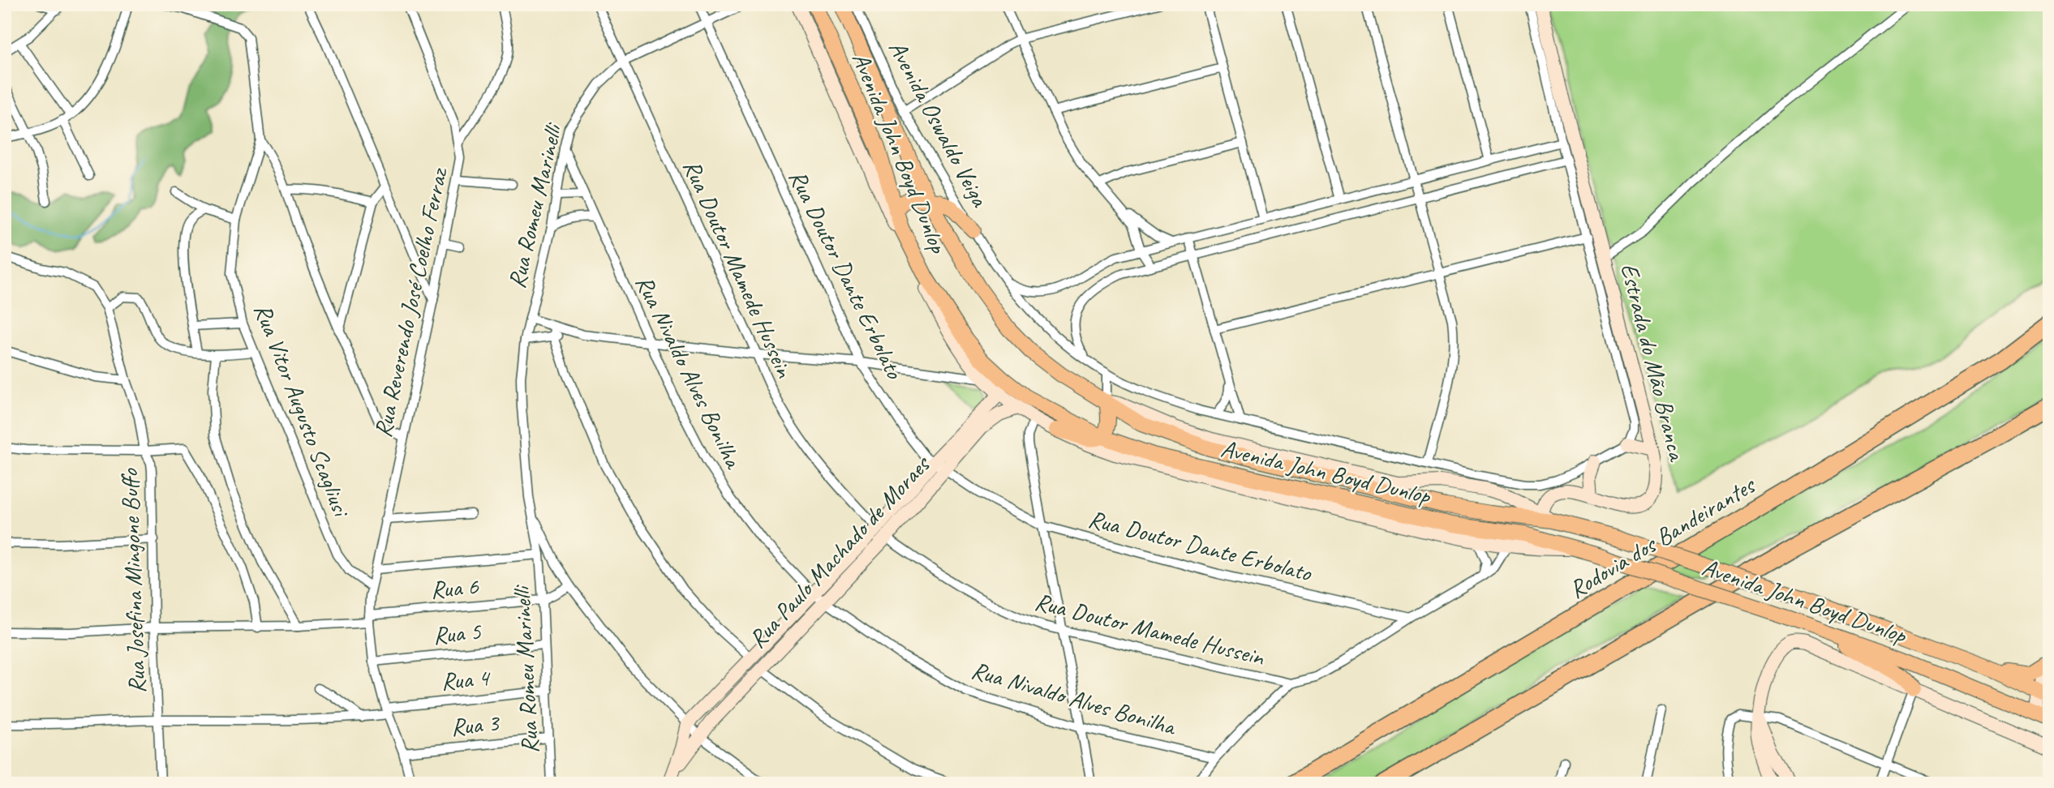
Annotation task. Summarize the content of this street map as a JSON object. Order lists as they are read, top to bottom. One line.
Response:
{"streets":{"highway":["Rodovia dos Bandeirantes"],"main road":["Avenida John Boyd Dunlop","Estrada do Mão Branca","Rua Paulo Machado de Moraes"],"street":["Avenida Oswaldo Veiga","Rua Romeu Marinelli","Rua Doutor Mamede Hussein","Rua Doutor Dante Erbolato","Rua Reverendo José Coelho Ferraz","Rua Nivaldo Alves Bonilha","Rua Vitor Augusto Scagliusi","Rua Josefina Mingone Buffo","Rua 6","Rua 5","Rua 4","Rua 3"]},"crossings":[["Avenida John Boyd Dunlop","Estrada do Mão Branca"],["Rua Romeu Marinelli","Rua Doutor Mamede Hussein"],["Rua Romeu Marinelli","Rua Doutor Dante Erbolato"],["Rua Romeu Marinelli","Rua Nivaldo Alves Bonilha"],["Rua Romeu Marinelli","Rua Paulo Machado de Moraes"],["Rua Romeu Marinelli","Rua 6"],["Rua Romeu Marinelli","Rua 5"],["Rua Romeu Marinelli","Rua 4"],["Rua Romeu Marinelli","Rua 3"],["Rua Doutor Mamede Hussein","Rua Paulo Machado de Moraes"],["Rua Doutor Dante Erbolato","Rua Paulo Machado de Moraes"],["Rua Reverendo José Coelho Ferraz","Rua Vitor Augusto Scagliusi"],["Rua Reverendo José Coelho Ferraz","Rua 6"],["Rua Reverendo José Coelho Ferraz","Rua 5"],["Rua Reverendo José Coelho Ferraz","Rua 4"],["Rua Reverendo José Coelho Ferraz","Rua 3"],["Rua Nivaldo Alves Bonilha","Rua Paulo Machado de Moraes"],["Rua Josefina Mingone Buffo","Rua 6"],["Rua Josefina Mingone Buffo","Rua 4"]]}
